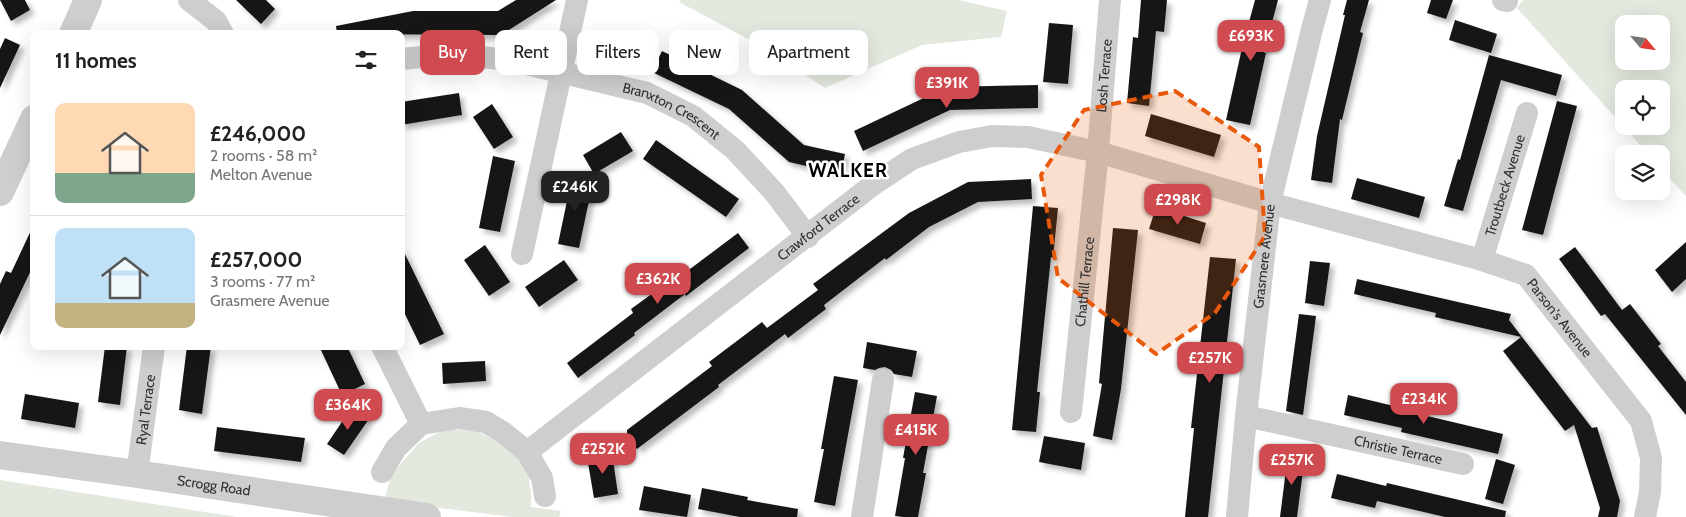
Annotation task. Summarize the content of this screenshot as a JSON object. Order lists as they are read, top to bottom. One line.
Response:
{"streets":{"street":["Losh Terrace","Branxton Crescent","Troutbeck Avenue","Crawford Terrace","Grasmere Avenue","Chathill Terrace","Parson's Avenue","Ryal Terrace","Christie Terrace","Scrogg Road"]},"crossings":[["Losh Terrace","Crawford Terrace"],["Losh Terrace","Chathill Terrace"],["Branxton Crescent","Crawford Terrace"],["Troutbeck Avenue","Parson's Avenue"],["Crawford Terrace","Grasmere Avenue"],["Crawford Terrace","Chathill Terrace"],["Crawford Terrace","Parson's Avenue"],["Grasmere Avenue","Parson's Avenue"],["Grasmere Avenue","Christie Terrace"],["Ryal Terrace","Scrogg Road"]],"districts":["WALKER"],"north":"bottom right","page":{"price":["£693K","£391K","£246K","£298K","£362K","£257K","£234K","£364K","£415K","£252K","£257K"],"chip":["Buy","Rent","Filters","New","Apartment"],"heading":"11 homes","list":[{"name":"£246,000","note":"2 rooms · 58 m² · Melton Avenue"},{"name":"£257,000","note":"3 rooms · 77 m² · Grasmere Avenue"}]}}
